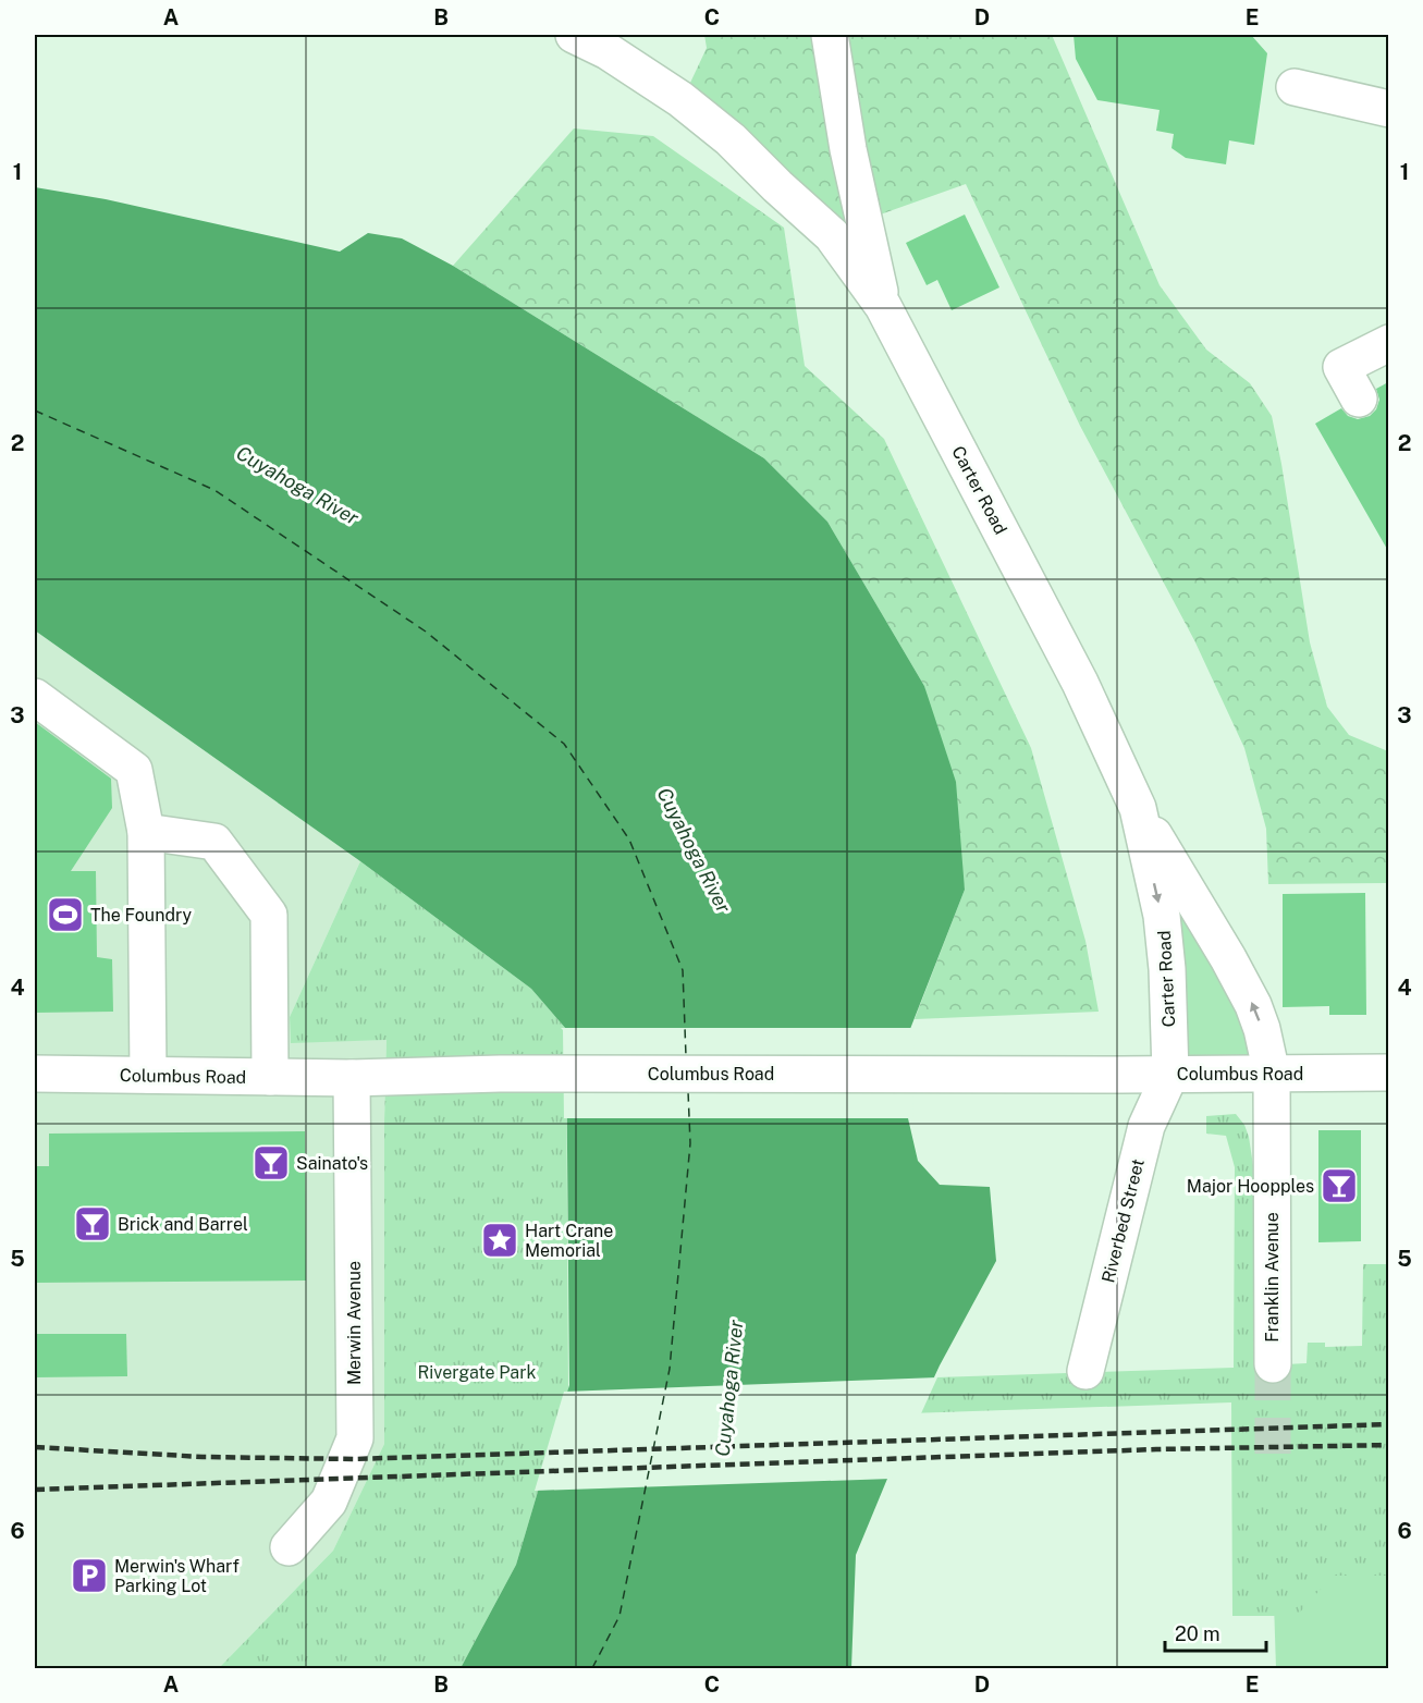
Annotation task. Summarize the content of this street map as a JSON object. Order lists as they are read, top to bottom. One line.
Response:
{"streets":{"street":["Carter Road","Columbus Road","Riverbed Street","Franklin Avenue","Merwin Avenue"]},"crossings":[["Carter Road","Columbus Road"],["Carter Road","Riverbed Street"],["Carter Road","Franklin Avenue"],["Columbus Road","Riverbed Street"],["Columbus Road","Franklin Avenue"],["Columbus Road","Merwin Avenue"]],"one_way":["Franklin Avenue"],"water":["Cuyahoga River"],"parks":["Rivergate Park"],"places":{"sports":["The Foundry"],"bar":["Sainato's","Major Hoopples","Brick and Barrel"],"place":["Hart Crane Memorial"],"parking":["Merwin's Wharf Parking Lot"]},"scale_bar":"20 m","grid":{"columns":["A","B","C","D","E"],"rows":["1","2","3","4","5","6"]}}
